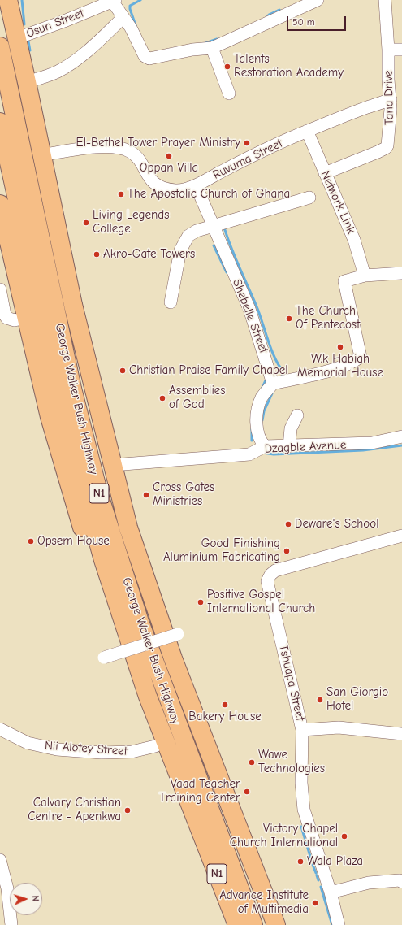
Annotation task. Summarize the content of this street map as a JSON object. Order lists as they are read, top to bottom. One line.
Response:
{"streets":{"highway":["George Walker Bush Highway","N1"],"street":["Osun Street","Tana Drive","Ruvuma Street","Network Link","Shebelle Street","Dzagble Avenue","Tshuapa Street","Nii Alotey Street"]},"crossings":[["Tana Drive","Ruvuma Street"],["Tana Drive","Network Link"],["Ruvuma Street","Network Link"],["Ruvuma Street","Shebelle Street"]],"places":["Talents Restoration Academy","El-Bethel Tower Prayer Ministry","Oppan Villa","The Apostolic Church of Ghana","Living Legends College","Akro-Gate Towers","The Church Of Pentecost","W.k Habiah Memorial House","Christian Praise Family Chapel","Assemblies of God","Cross Gates Ministries","Deware's School","Opsem House","Good Finishing Aluminium Fabricating","Positive Gospel International Church","San Giorgio Hotel","Bakery House","Wawe Technologies","Vaad Teacher Training Center","Calvary Christian Centre - Apenkwa","Victory Chapel Church International","Wala Plaza","Advance Institute of Multimedia"],"scale_bar":"50 m","north":"right"}
